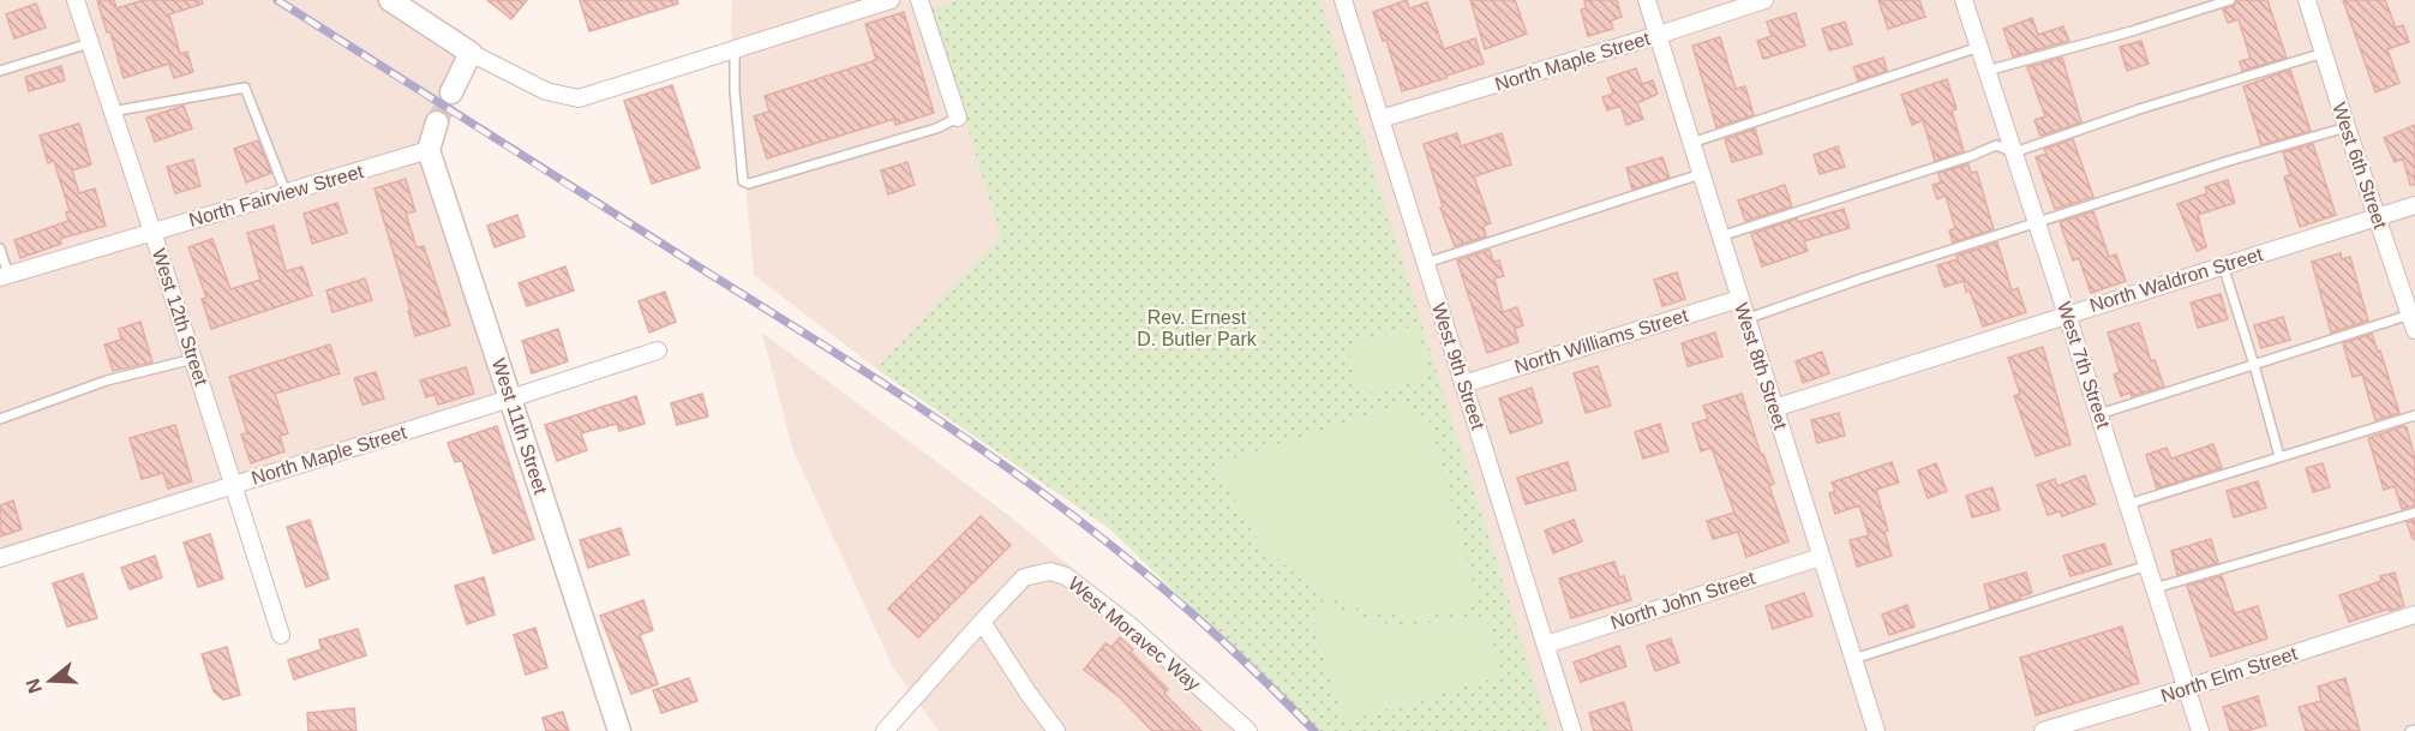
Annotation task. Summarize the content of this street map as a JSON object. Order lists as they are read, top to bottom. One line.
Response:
{"streets":{"street":["North Maple Street","West 6th Street","North Fairview Street","North Waldron Street","West 12th Street","North Williams Street","West 7th Street","West 9th Street","West 8th Street","West 11th Street","North John Street","West Moravec Way","North Elm Street"]},"crossings":[["North Maple Street","West 12th Street"],["North Maple Street","West 9th Street"],["North Maple Street","West 8th Street"],["North Maple Street","West 11th Street"],["West 6th Street","North Waldron Street"],["North Fairview Street","West 12th Street"],["North Fairview Street","West 11th Street"],["North Waldron Street","West 7th Street"],["North Waldron Street","West 8th Street"],["North Williams Street","West 9th Street"],["North Williams Street","West 8th Street"],["West 7th Street","North Elm Street"],["West 9th Street","North John Street"],["West 8th Street","North John Street"]],"parks":["Rev. Ernest D. Butler Park"],"north":"left"}
